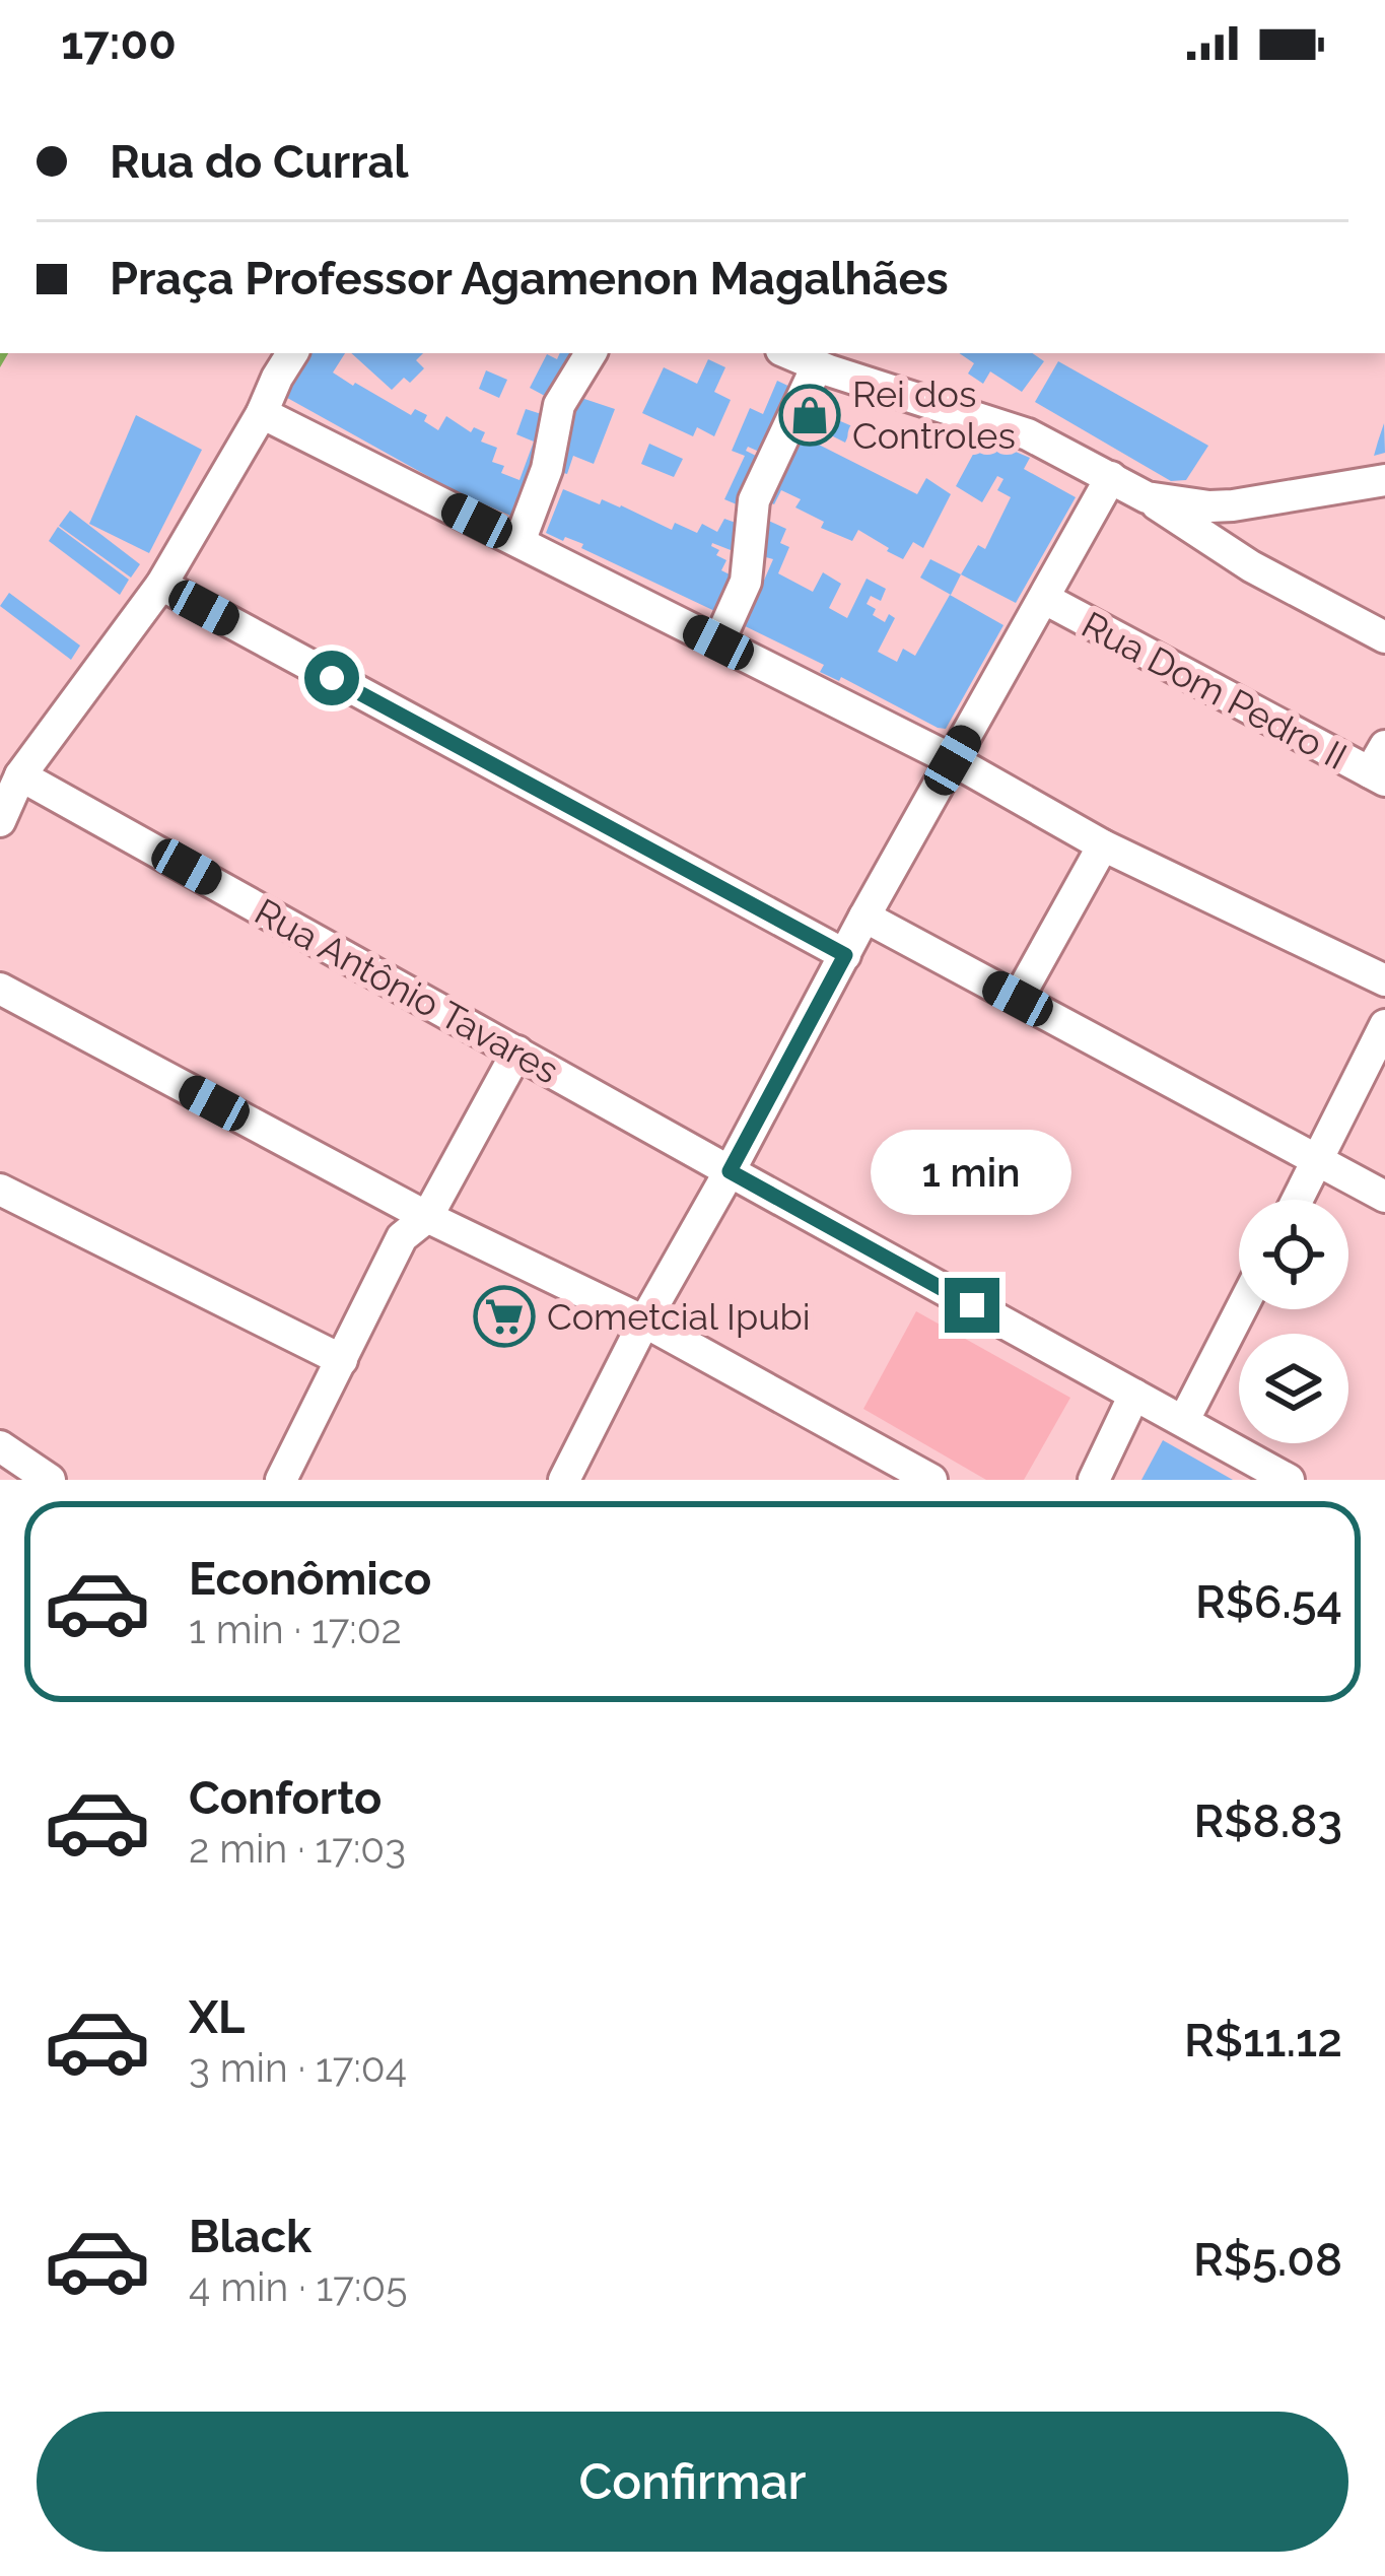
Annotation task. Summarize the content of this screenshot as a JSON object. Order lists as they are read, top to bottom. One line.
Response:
{"streets":{"street":["Rua Dom Pedro II","Rua Antônio Tavares"]},"places":{"shop":["Rei dos Controles"],"supermarket":["Cometcial Ipubi"]},"page":{"status":"17:00","banner":["Rua do Curral","Praça Professor Agamenon Magalhães"],"bubble":"1 min","list":[{"name":"Econômico","note":"1 min · 17:02","value":"R$6.54"},{"name":"Conforto","note":"2 min · 17:03","value":"R$8.83"},{"name":"XL","note":"3 min · 17:04","value":"R$11.12"},{"name":"Black","note":"4 min · 17:05","value":"R$5.08"}],"buttons":"Confirmar"}}
